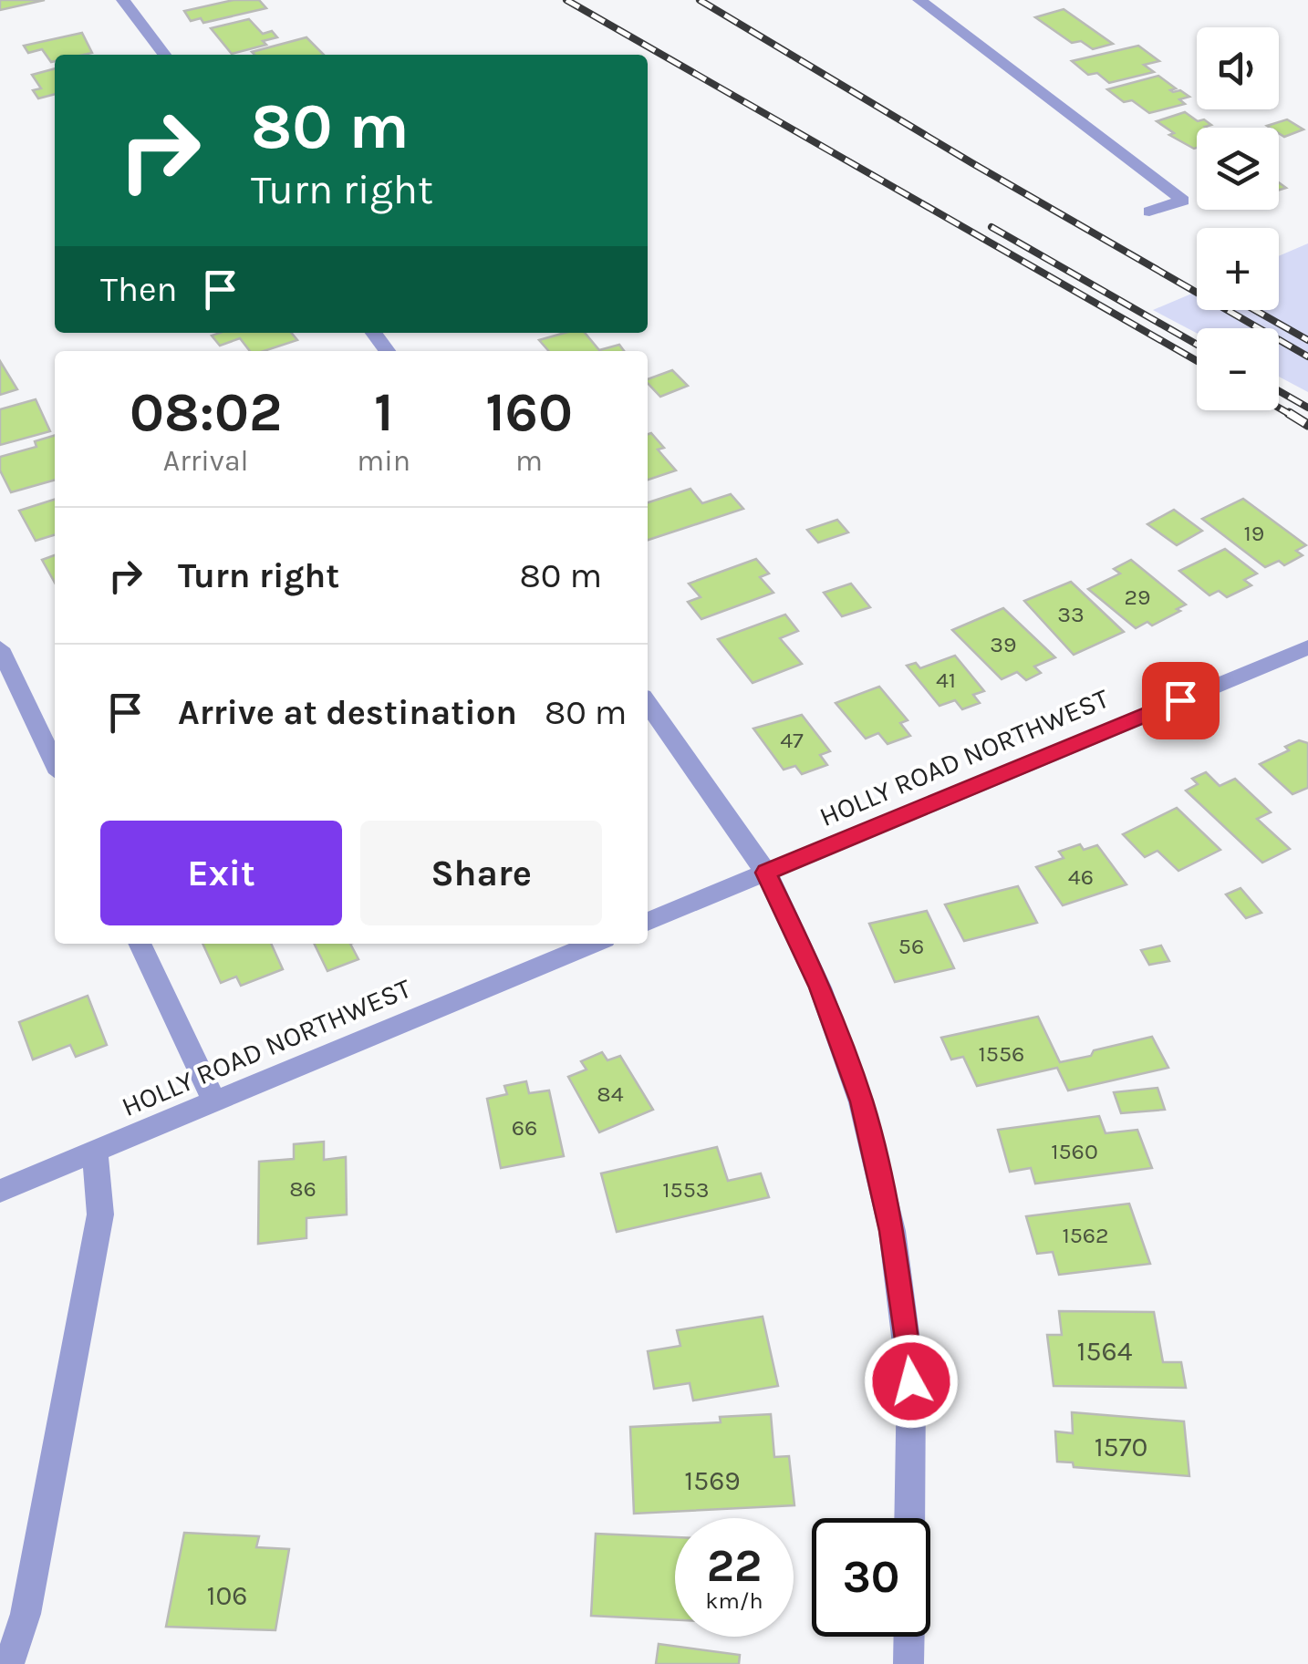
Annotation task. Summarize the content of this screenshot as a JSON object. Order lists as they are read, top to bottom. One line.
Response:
{"streets":{"street":["HOLLY ROAD NORTHWEST"]},"house_numbers":["19","29","33","39","41","47","46","56","1556","84","66","1560","86","1553","1562","1564","1570","1569","106"],"page":{"map_buttons":["+","−"],"turn":["80 m","Turn right"],"then":"Then","eta":["08:02","Arrival","1","min","160","m"],"list":[{"name":"Turn right","value":"80 m"},{"name":"Arrive at destination","value":"80 m"}],"buttons":["Exit","Share"],"speed":"22 km/h","limit":"30"}}
